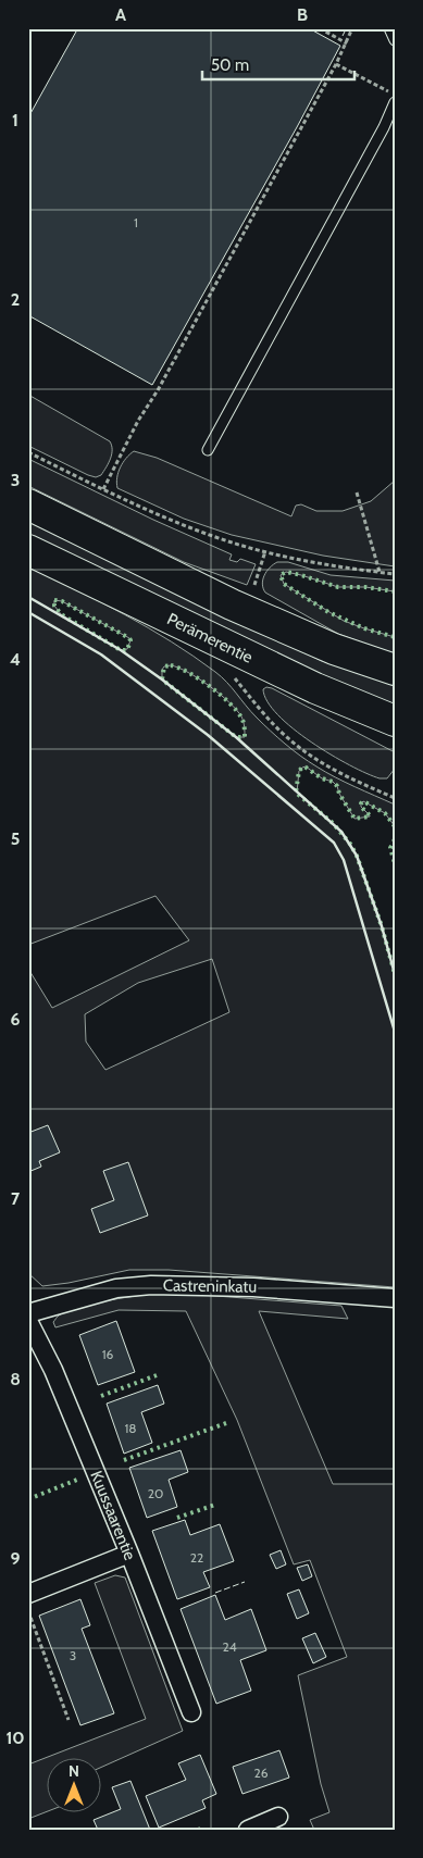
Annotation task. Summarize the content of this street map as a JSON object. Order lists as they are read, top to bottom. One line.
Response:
{"streets":{"highway":["Perämerentie"],"street":["Castreninkatu","Kuussaarentie"]},"house_numbers":["1","16","18","20","22","24","3","26"],"scale_bar":"50 m","north":"top","grid":{"columns":["A","B"],"rows":["1","2","3","4","5","6","7","8","9","10"]}}
